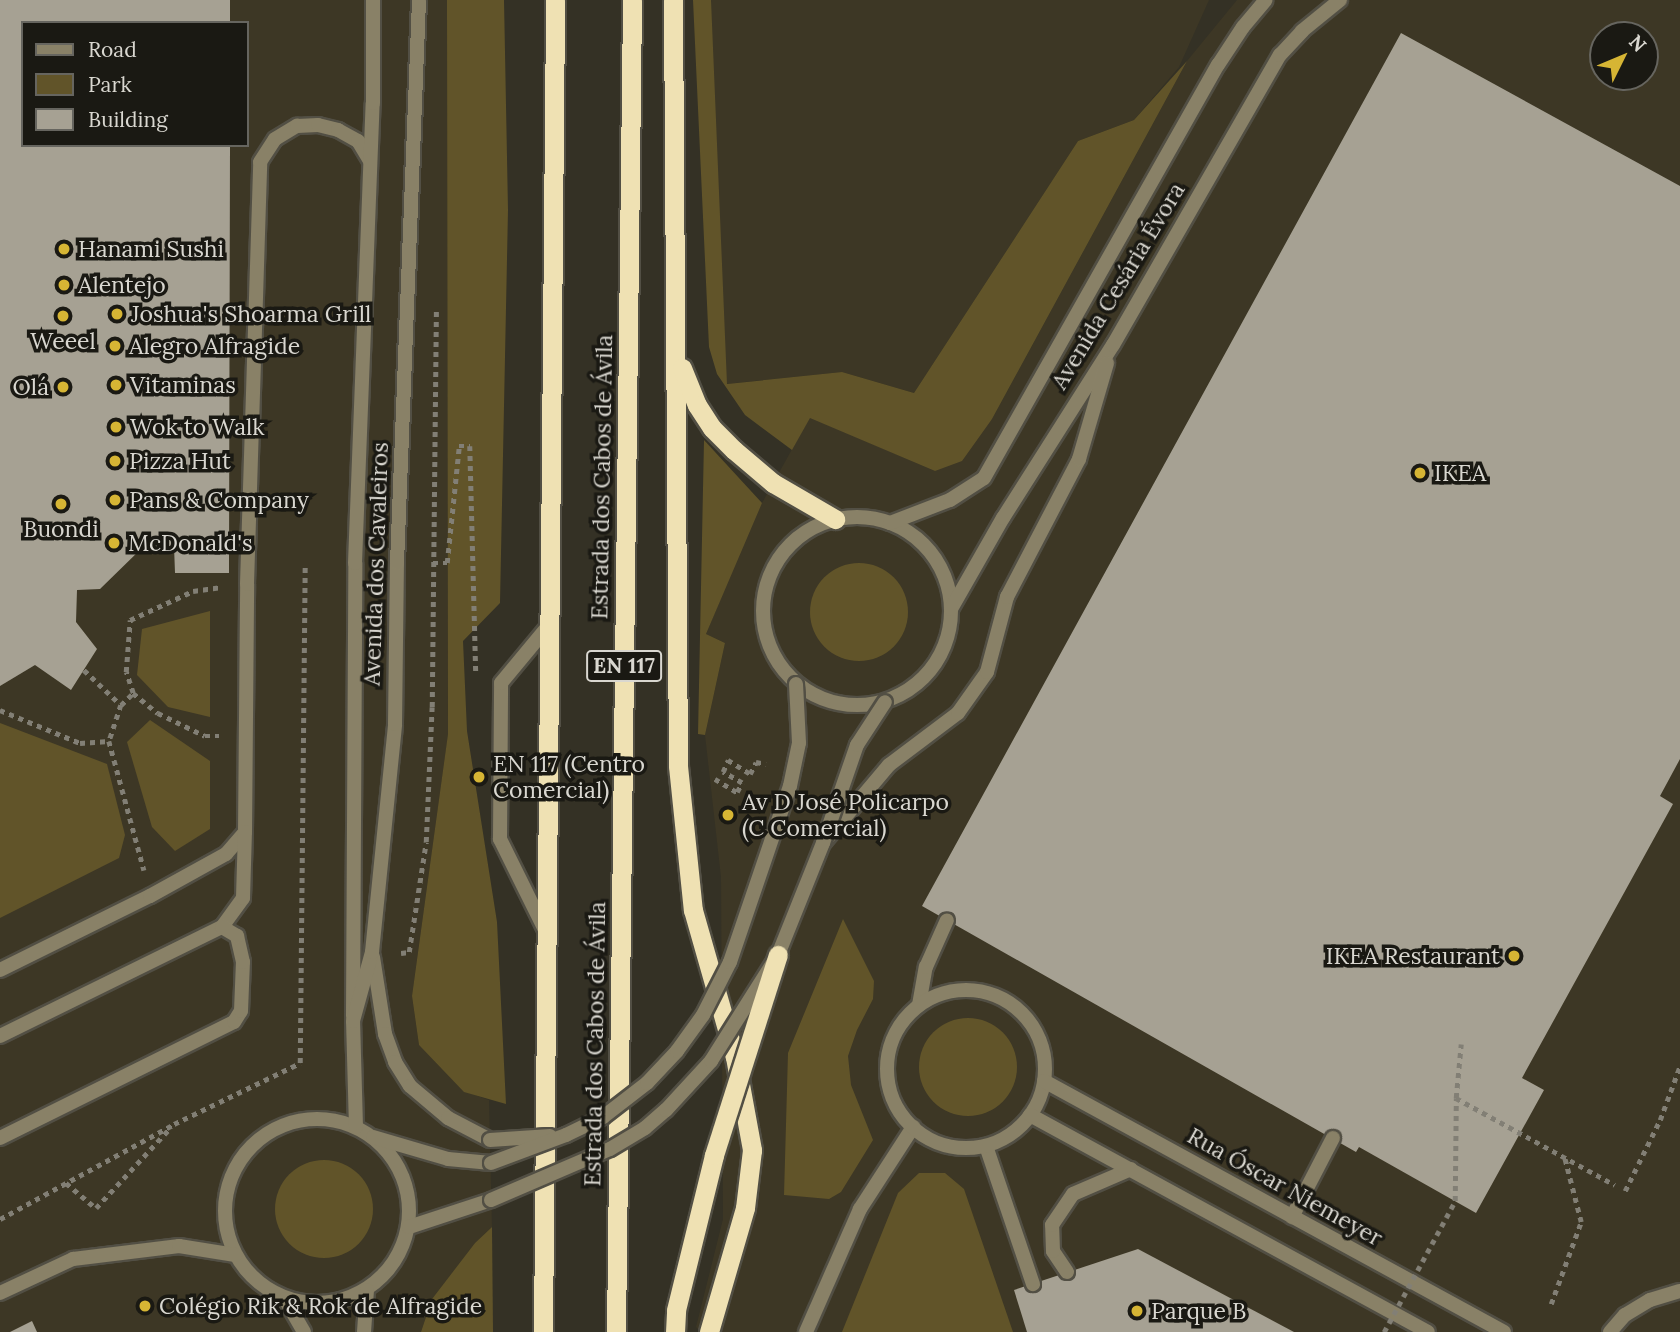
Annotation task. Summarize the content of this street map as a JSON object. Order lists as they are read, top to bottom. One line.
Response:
{"streets":{"highway":["Estrada dos Cabos de Ávila","EN 117"],"street":["Avenida Cesária Évora","Avenida dos Cavaleiros","Rua Óscar Niemeyer"]},"places":["Hanami Sushi","Alentejo","Joshua's Shoarma Grill","Weeel","Alegro Alfragide","Vitaminas","Olá","Wok to Walk","Pizza Hut","IKEA","Pans & Company","Buondi","McDonald's","EN 117 (Centro Comercial)","Av D José Policarpo (C Comercial)","IKEA Restaurant","Colégio Rik & Rok de Alfragide","Parque B"],"legend":["Road","Park","Building"],"north":"top right"}
